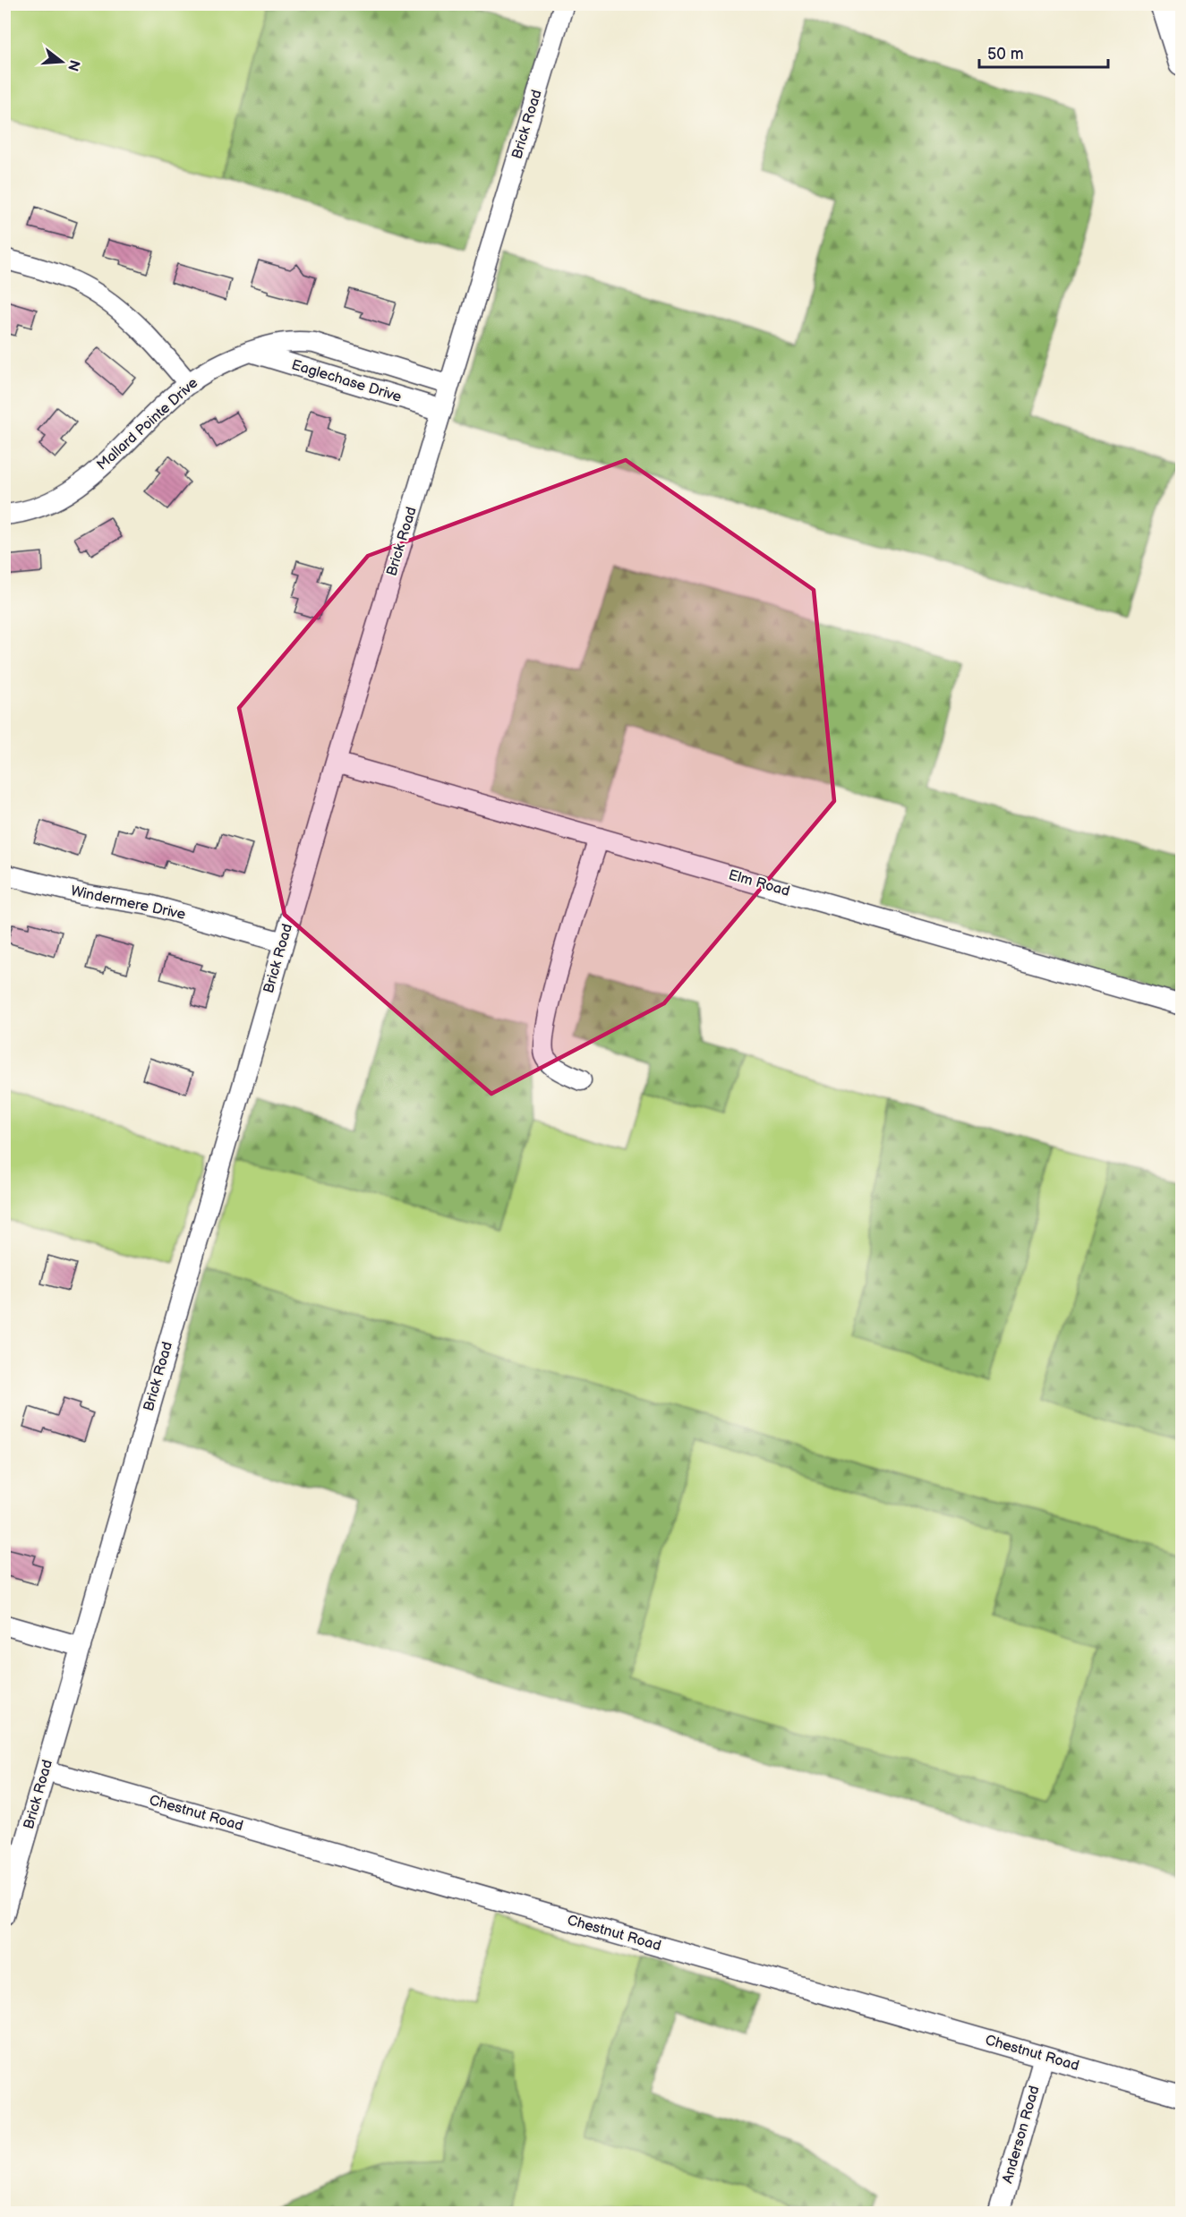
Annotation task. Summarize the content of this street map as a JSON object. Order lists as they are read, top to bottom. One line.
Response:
{"streets":{"street":["Brick Road","Eaglechase Drive","Mallard Pointe Drive","Elm Road","Windermere Drive","Chestnut Road","Anderson Road"]},"crossings":[["Brick Road","Eaglechase Drive"],["Brick Road","Mallard Pointe Drive"],["Brick Road","Elm Road"],["Brick Road","Windermere Drive"],["Brick Road","Chestnut Road"],["Eaglechase Drive","Mallard Pointe Drive"],["Chestnut Road","Anderson Road"]],"scale_bar":"50 m","north":"right"}
